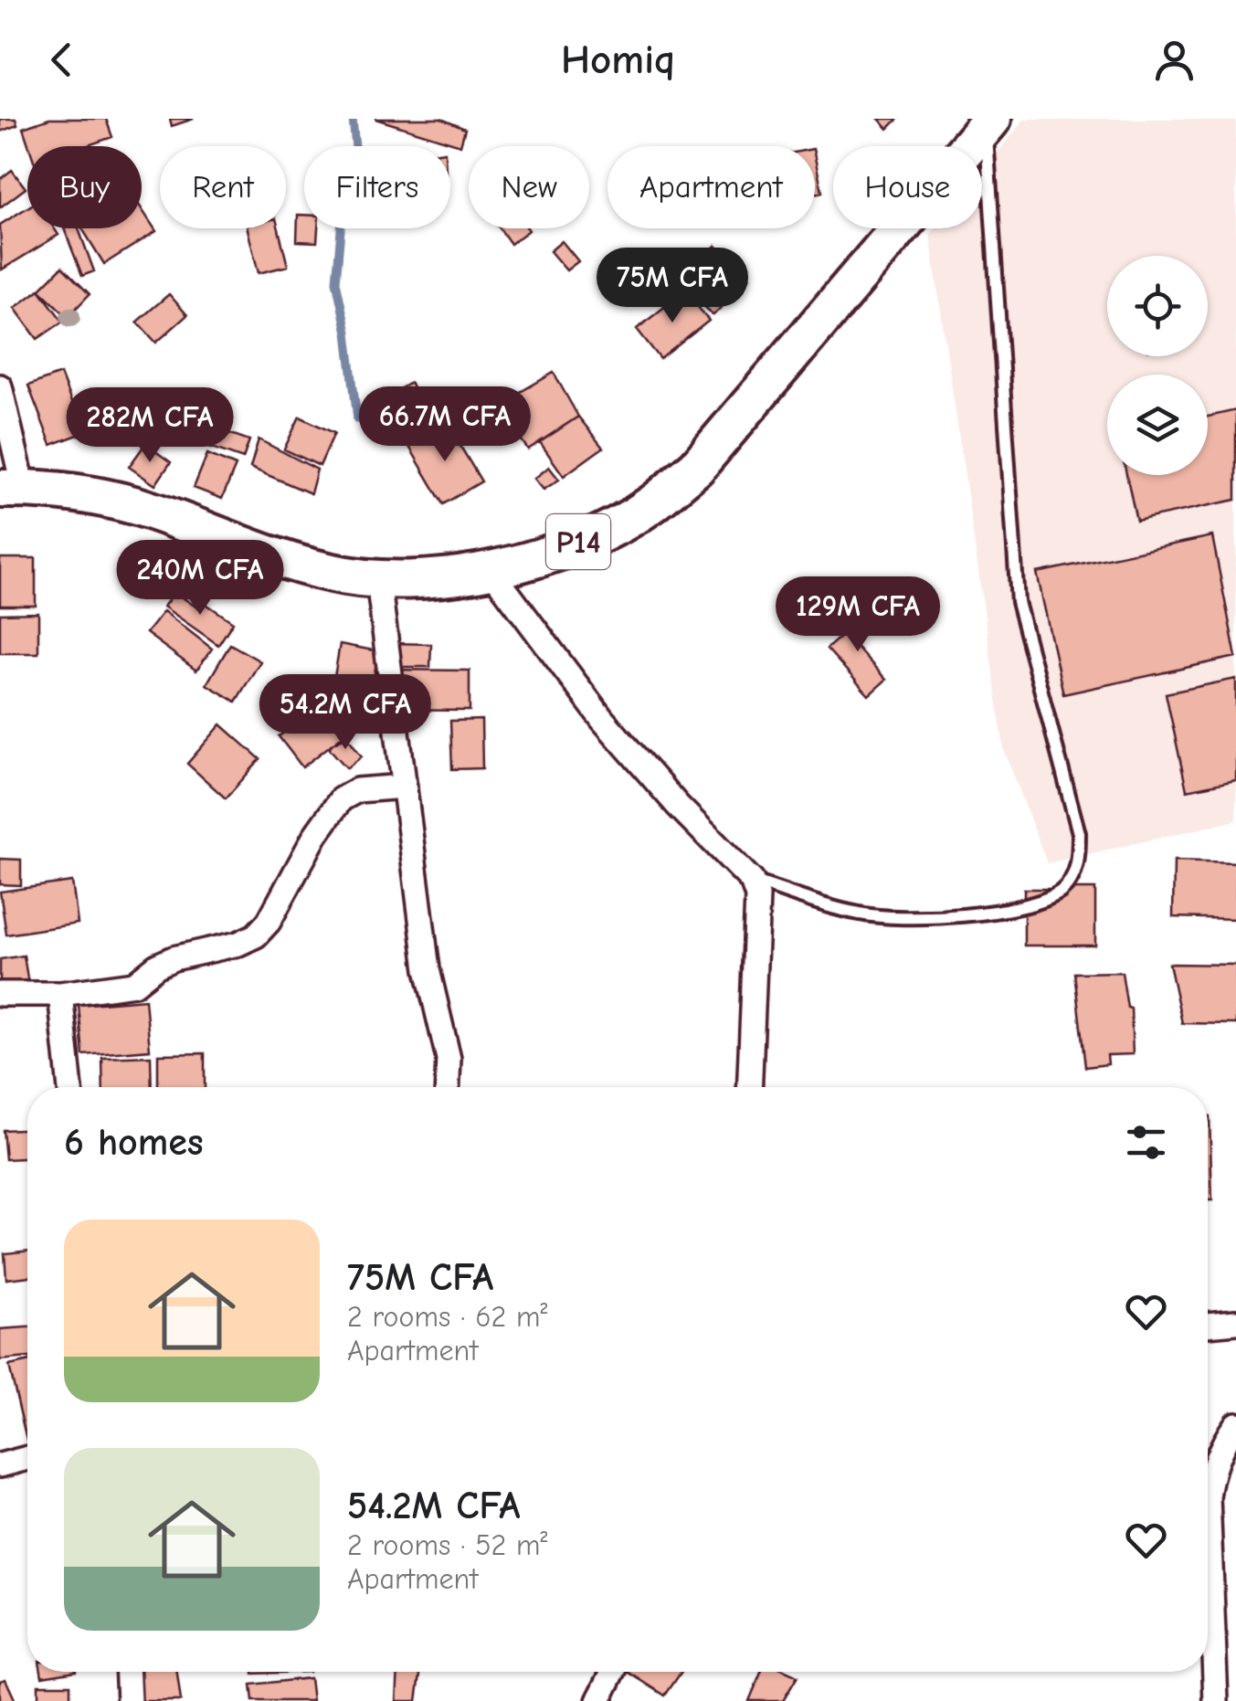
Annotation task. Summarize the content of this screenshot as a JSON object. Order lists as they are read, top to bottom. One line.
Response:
{"streets":{"main road":["P14"]},"page":{"header":"Homiq","chip":["Buy","Rent","Filters","New","Apartment","House"],"price":["75M CFA","66.7M CFA","282M CFA","240M CFA","129M CFA","54.2M CFA"],"heading":"6 homes","list":[{"name":"75M CFA","note":"2 rooms · 62 m² · Apartment"},{"name":"54.2M CFA","note":"2 rooms · 52 m² · Apartment"}]}}
